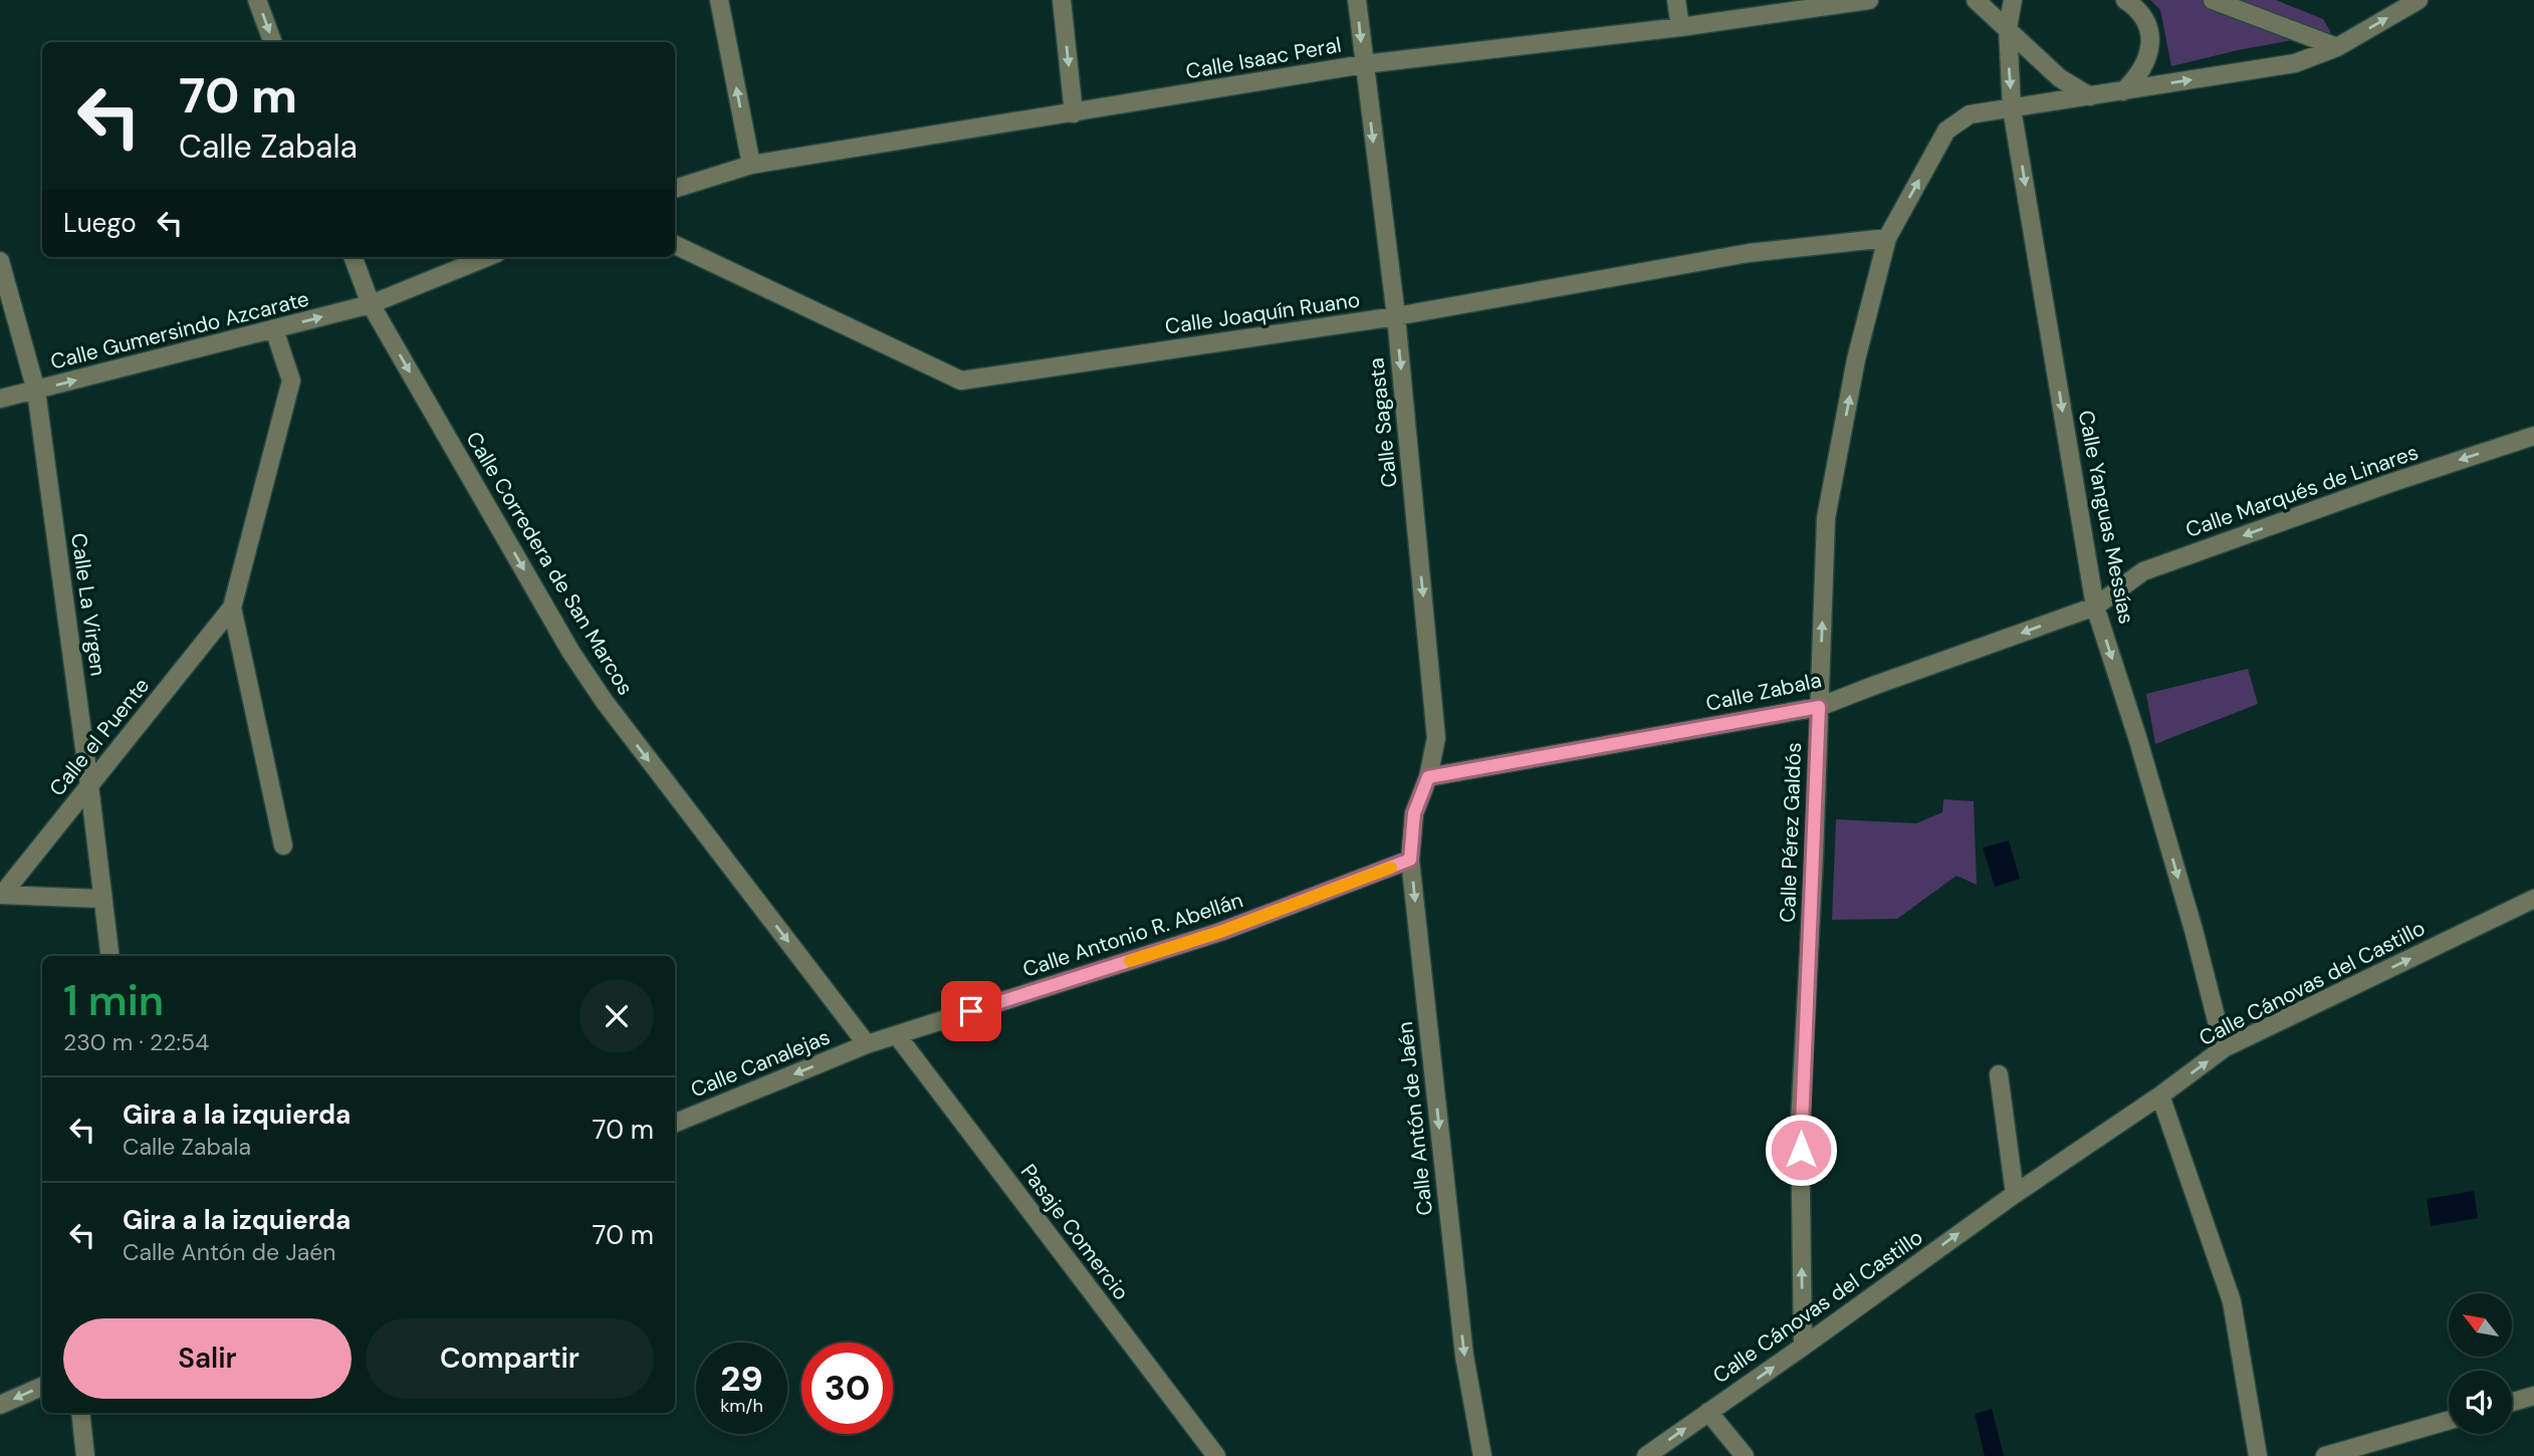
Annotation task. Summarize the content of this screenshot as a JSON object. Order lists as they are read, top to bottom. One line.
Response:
{"streets":{"street":["Calle Isaac Peral","Calle Joaquín Ruano","Calle Gumersindo Azcarate","Calle Sagasta","Calle Marqués de Linares","Calle Yanguas Messías","Calle Corredera de San Marcos","Calle La Virgen","Calle Zabala","Calle el Puente","Calle Pérez Galdós","Calle Antonio R. Abellán","Calle Cánovas del Castillo","Calle Canalejas","Calle Antón de Jaén","Pasaje Comercio"]},"crossings":[["Calle Isaac Peral","Calle Sagasta"],["Calle Joaquín Ruano","Calle Sagasta"],["Calle Joaquín Ruano","Calle Pérez Galdós"],["Calle Gumersindo Azcarate","Calle Corredera de San Marcos"],["Calle Gumersindo Azcarate","Calle La Virgen"],["Calle Gumersindo Azcarate","Calle el Puente"],["Calle Sagasta","Calle Zabala"],["Calle Sagasta","Calle Antón de Jaén"],["Calle Marqués de Linares","Calle Yanguas Messías"],["Calle Marqués de Linares","Calle Zabala"],["Calle Yanguas Messías","Calle Zabala"],["Calle Yanguas Messías","Calle Pérez Galdós"],["Calle Yanguas Messías","Calle Cánovas del Castillo"],["Calle Corredera de San Marcos","Calle Antonio R. Abellán"],["Calle Corredera de San Marcos","Calle Canalejas"],["Calle La Virgen","Calle el Puente"],["Calle Zabala","Calle Pérez Galdós"],["Calle Zabala","Calle Antón de Jaén"],["Calle Pérez Galdós","Calle Cánovas del Castillo"],["Calle Antonio R. Abellán","Calle Canalejas"],["Calle Antonio R. Abellán","Calle Antón de Jaén"],["Calle Antonio R. Abellán","Pasaje Comercio"]],"one_way":["Calle Gumersindo Azcarate","Calle Sagasta","Calle Marqués de Linares","Calle Yanguas Messías","Calle Corredera de San Marcos","Calle Zabala","Calle Pérez Galdós","Calle Cánovas del Castillo","Calle Canalejas","Calle Antón de Jaén"],"north":"top left","page":{"turn":["70 m","Calle Zabala"],"then":"Luego","heading":["1 min","230 m · 22:54"],"list":[{"name":"Gira a la izquierda","note":"Calle Zabala","value":"70 m"},{"name":"Gira a la izquierda","note":"Calle Antón de Jaén","value":"70 m"}],"buttons":["Salir","Compartir"],"speed":"29 km/h","limit":"30"}}
